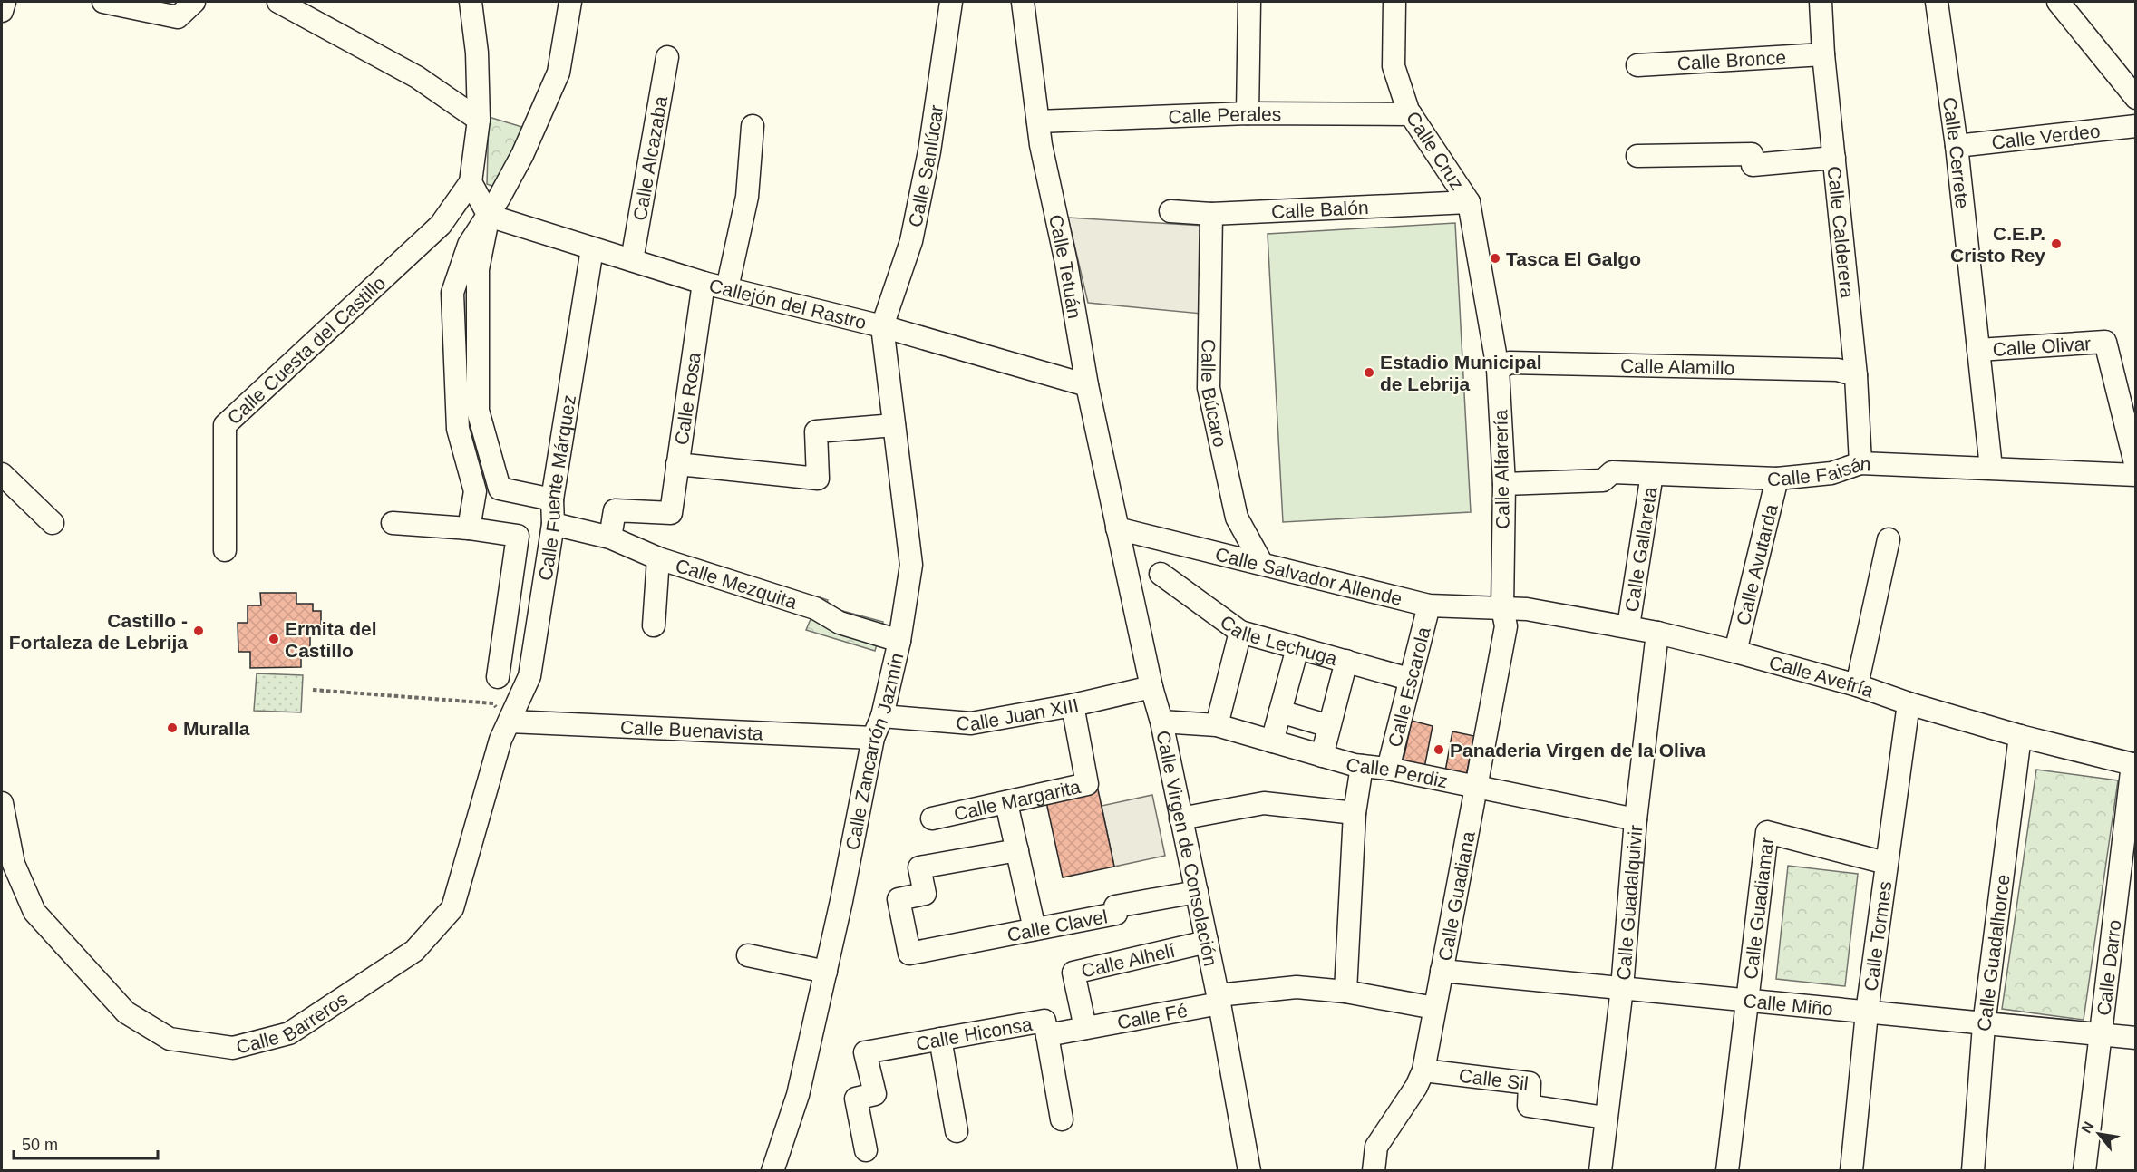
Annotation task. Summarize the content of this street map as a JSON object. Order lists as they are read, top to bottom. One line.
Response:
{"streets":{"street":["Calle Bronce","Calle Perales","Calle Verdeo","Calle Cruz","Calle Cerrete","Calle Alcazaba","Calle Sanlúcar","Calle Balón","Calle Calderera","Calle Tetuán","Callejón del Rastro","Calle Olivar","Calle Cuesta del Castillo","Calle Alamillo","Calle Búcaro","Calle Rosa","Calle Alfarería","Calle Faisán","Calle Fuente Márquez","Calle Gallareta","Calle Avutarda","Calle Salvador Allende","Calle Mezquita","Calle Lechuga","Calle Avefría","Calle Escarola","Calle Juan XIII","Calle Buenavista","Calle Zancarrón Jazmín","Calle Perdiz","Calle Margarita","Calle Virgen de Consolación","Calle Guadiana","Calle Guadalquivir","Calle Guadiamar","Calle Clavel","Calle Tormes","Calle Guadalhorce","Calle Alhelí","Calle Darro","Calle Miño","Calle Fé","Calle Barreros","Calle Hiconsa","Calle Sil"]},"crossings":[["Calle Bronce","Calle Calderera"],["Calle Perales","Calle Cruz"],["Calle Perales","Calle Tetuán"],["Calle Verdeo","Calle Cerrete"],["Calle Cruz","Calle Balón"],["Calle Cruz","Calle Alfarería"],["Calle Cerrete","Calle Olivar"],["Calle Cerrete","Calle Faisán"],["Calle Alcazaba","Callejón del Rastro"],["Calle Sanlúcar","Callejón del Rastro"],["Calle Sanlúcar","Calle Zancarrón Jazmín"],["Calle Balón","Calle Búcaro"],["Calle Balón","Calle Alfarería"],["Calle Calderera","Calle Alamillo"],["Calle Calderera","Calle Faisán"],["Calle Tetuán","Callejón del Rastro"],["Calle Tetuán","Calle Salvador Allende"],["Calle Tetuán","Calle Virgen de Consolación"],["Callejón del Rastro","Calle Rosa"],["Callejón del Rastro","Calle Fuente Márquez"],["Callejón del Rastro","Calle Zancarrón Jazmín"],["Calle Alamillo","Calle Alfarería"],["Calle Búcaro","Calle Salvador Allende"],["Calle Rosa","Calle Mezquita"],["Calle Alfarería","Calle Faisán"],["Calle Alfarería","Calle Salvador Allende"],["Calle Alfarería","Calle Avefría"],["Calle Alfarería","Calle Guadiana"],["Calle Faisán","Calle Gallareta"],["Calle Faisán","Calle Avutarda"],["Calle Fuente Márquez","Calle Mezquita"],["Calle Fuente Márquez","Calle Buenavista"],["Calle Fuente Márquez","Calle Barreros"],["Calle Gallareta","Calle Avefría"],["Calle Avutarda","Calle Avefría"],["Calle Salvador Allende","Calle Avefría"],["Calle Salvador Allende","Calle Escarola"],["Calle Salvador Allende","Calle Virgen de Consolación"],["Calle Salvador Allende","Calle Guadiana"],["Calle Mezquita","Calle Zancarrón Jazmín"],["Calle Lechuga","Calle Escarola"],["Calle Avefría","Calle Guadiana"],["Calle Avefría","Calle Guadalquivir"],["Calle Avefría","Calle Tormes"],["Calle Avefría","Calle Guadalhorce"],["Calle Avefría","Calle Darro"],["Calle Escarola","Calle Perdiz"],["Calle Juan XIII","Calle Zancarrón Jazmín"],["Calle Juan XIII","Calle Margarita"],["Calle Juan XIII","Calle Virgen de Consolación"],["Calle Buenavista","Calle Zancarrón Jazmín"],["Calle Buenavista","Calle Barreros"],["Calle Perdiz","Calle Virgen de Consolación"],["Calle Perdiz","Calle Guadiana"],["Calle Perdiz","Calle Guadalquivir"],["Calle Virgen de Consolación","Calle Clavel"],["Calle Virgen de Consolación","Calle Alhelí"],["Calle Virgen de Consolación","Calle Fé"],["Calle Guadiana","Calle Miño"],["Calle Guadiana","Calle Fé"],["Calle Guadiana","Calle Sil"],["Calle Guadalquivir","Calle Miño"],["Calle Guadalquivir","Calle Sil"],["Calle Guadiamar","Calle Tormes"],["Calle Guadiamar","Calle Miño"],["Calle Tormes","Calle Miño"],["Calle Guadalhorce","Calle Miño"],["Calle Alhelí","Calle Fé"],["Calle Darro","Calle Miño"],["Calle Fé","Calle Hiconsa"]],"places":["C.E.P. Cristo Rey","Tasca El Galgo","Estadio Municipal de Lebrija","Castillo - Fortaleza de Lebrija","Ermita del Castillo","Muralla","Panaderia Virgen de la Oliva"],"scale_bar":"50 m","north":"top left"}
